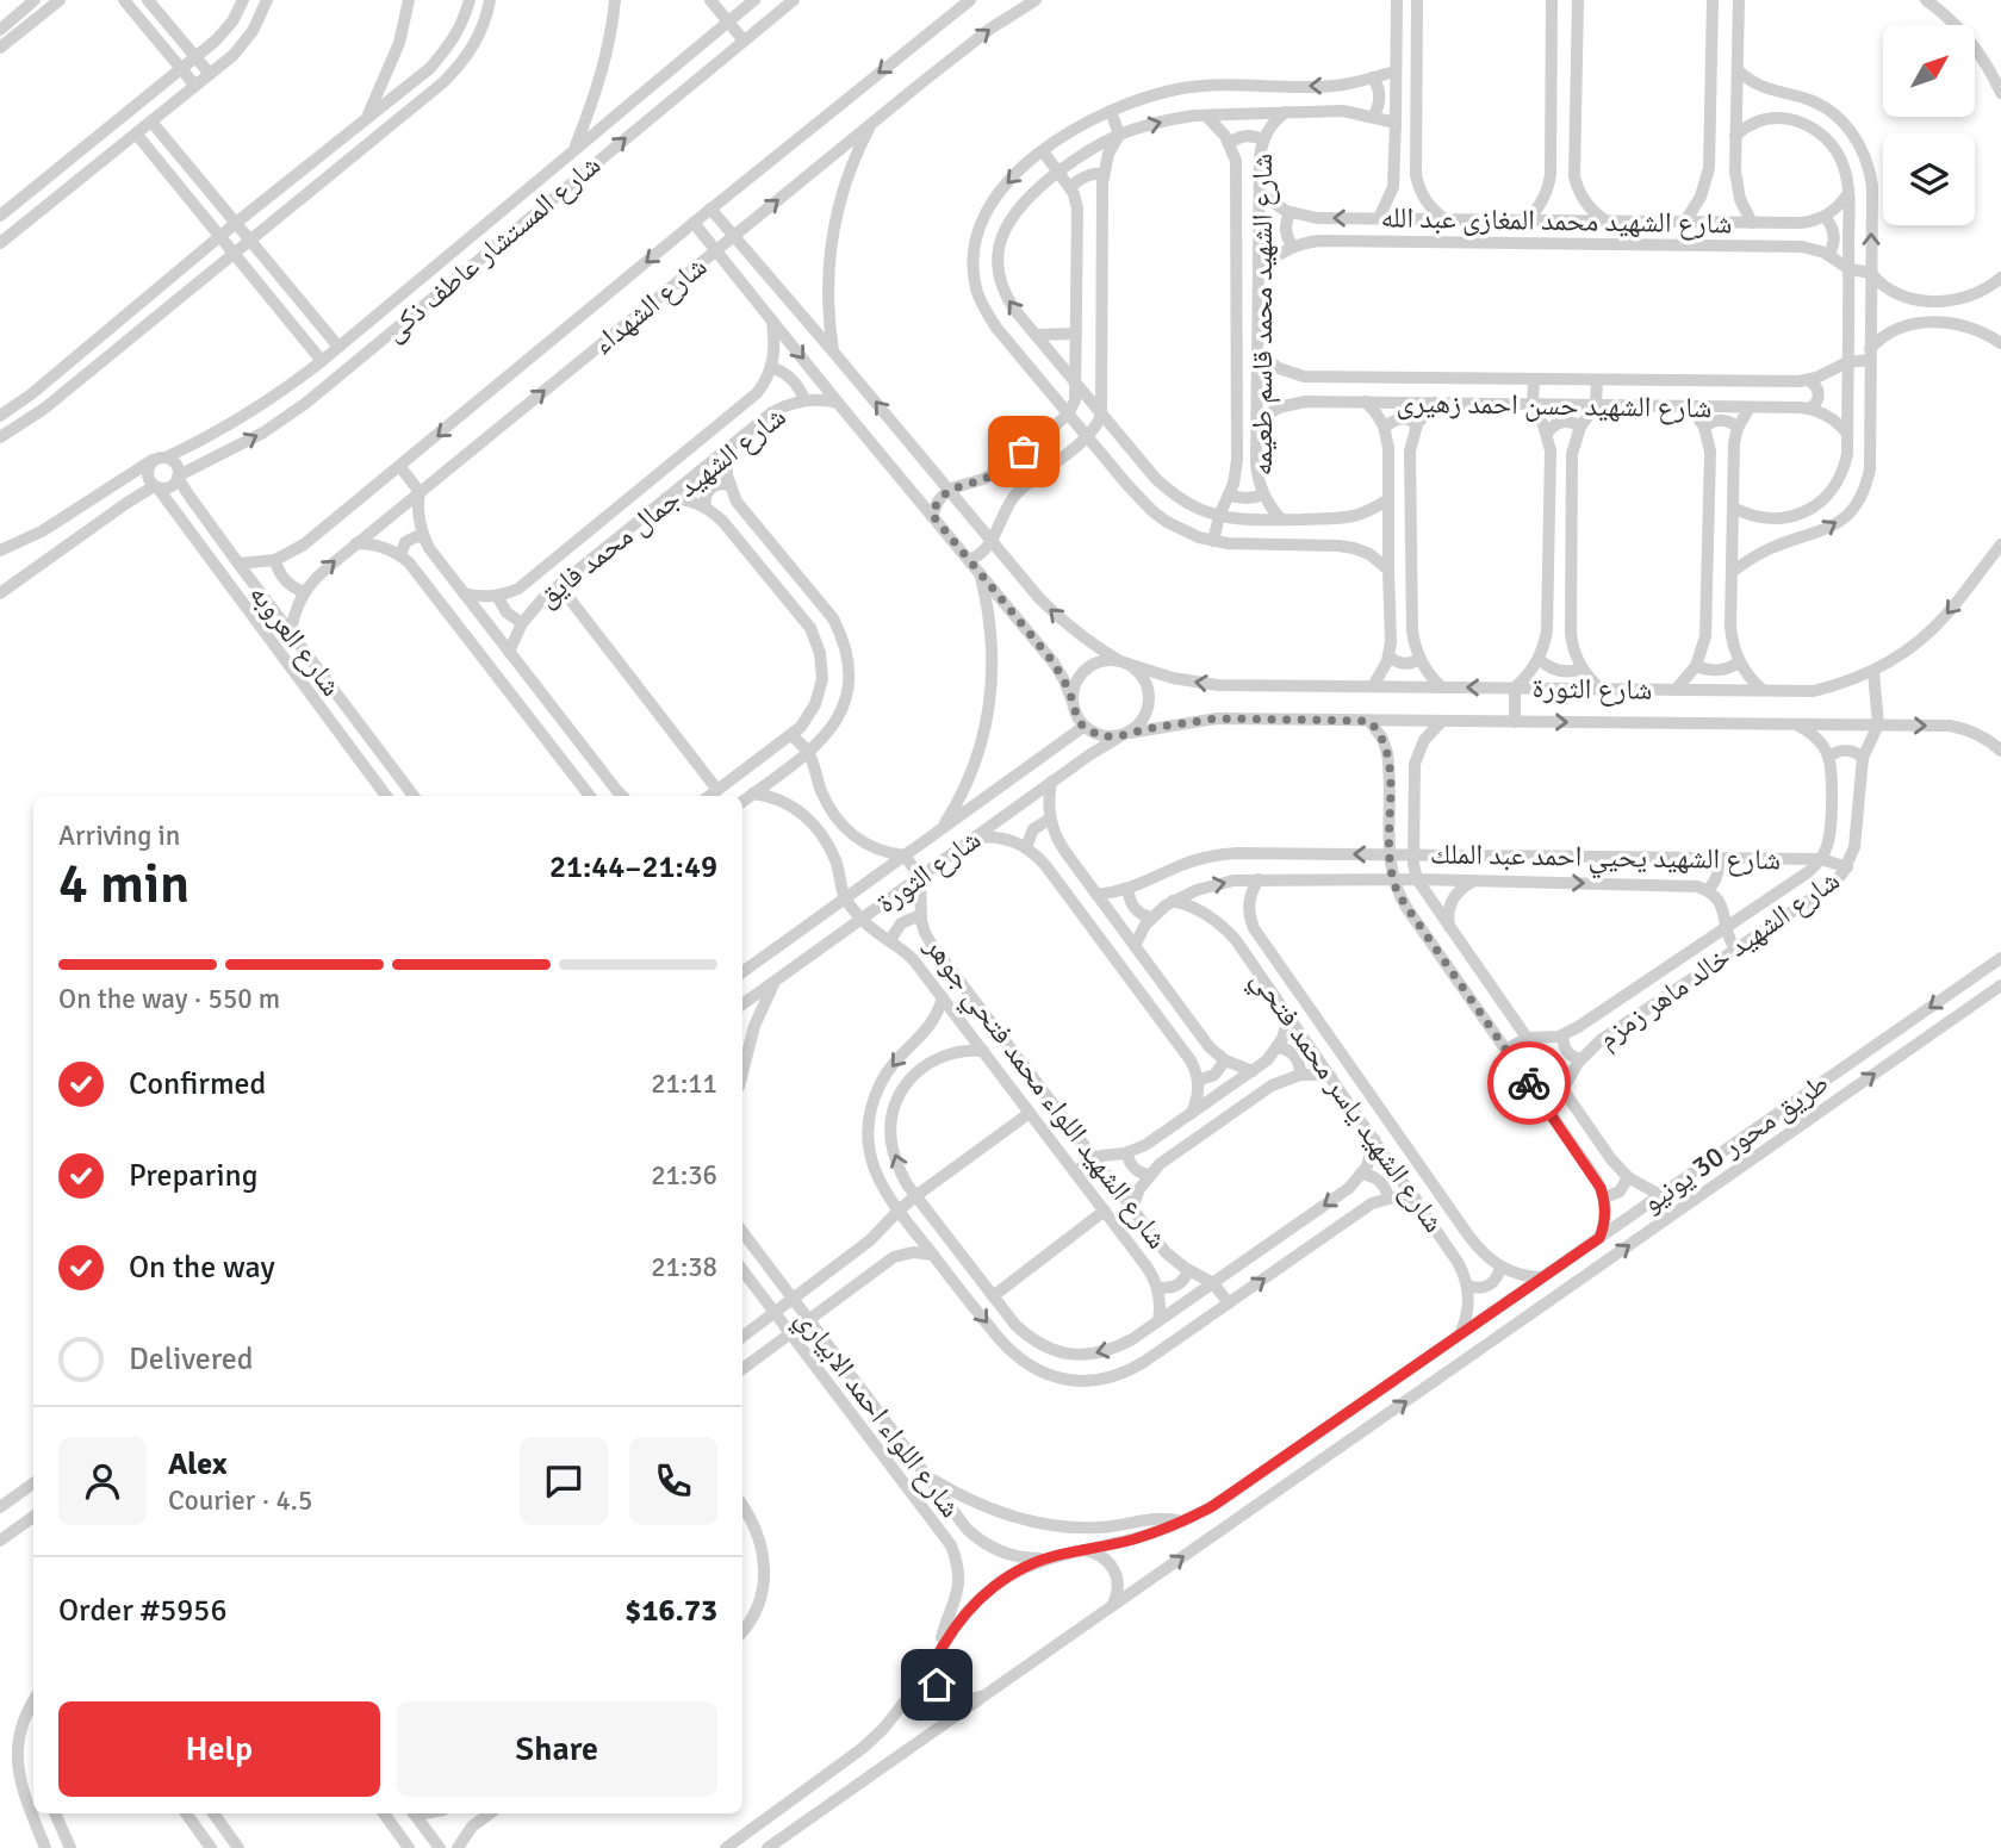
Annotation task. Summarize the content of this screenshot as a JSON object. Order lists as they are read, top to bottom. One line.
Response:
{"streets":{"street":["شارع الشهيد محمد المغازى عبد الله","شارع المستشار عاطف ذكى","شارع الشهداء","شارع الشهيد محمد قاسم طعيمه","شارع الشهيد حسن احمد زهيرى","شارع الشهيد جمال محمد فايق","شارع العروبه","شارع الثورة","شارع الشهيد يحيي احمد عبد الملك","شارع الشهيد خالد ماهر زمزم","شارع الشهيد اللواء محمد فتحي جوهر","شارع الشهيد ياسر محمد فتحي","طريق محور 30 يونيو","شارع اللواء احمد الابياري"]},"crossings":[["شارع الشهيد محمد المغازى عبد الله","شارع الشهيد محمد قاسم طعيمه"],["شارع المستشار عاطف ذكى","شارع العروبه"],["شارع الشهداء","شارع العروبه"],["شارع الشهيد محمد قاسم طعيمه","شارع الشهيد حسن احمد زهيرى"],["شارع الثورة","شارع الشهيد خالد ماهر زمزم"],["شارع الثورة","شارع الشهيد اللواء محمد فتحي جوهر"],["شارع الشهيد يحيي احمد عبد الملك","شارع الشهيد خالد ماهر زمزم"],["شارع الشهيد يحيي احمد عبد الملك","شارع الشهيد ياسر محمد فتحي"],["شارع الشهيد ياسر محمد فتحي","طريق محور 30 يونيو"],["طريق محور 30 يونيو","شارع اللواء احمد الابياري"]],"north":"top right","page":{"heading":["4 min","Arriving in","21:44–21:49"],"panel":["Alex","Courier · 4.5","Order #5956","$16.73"],"bar":"On the way · 550 m","list":[["Confirmed","21:11"],["Preparing","21:36"],["On the way","21:38"],"Delivered"],"buttons":["Help","Share"]}}
